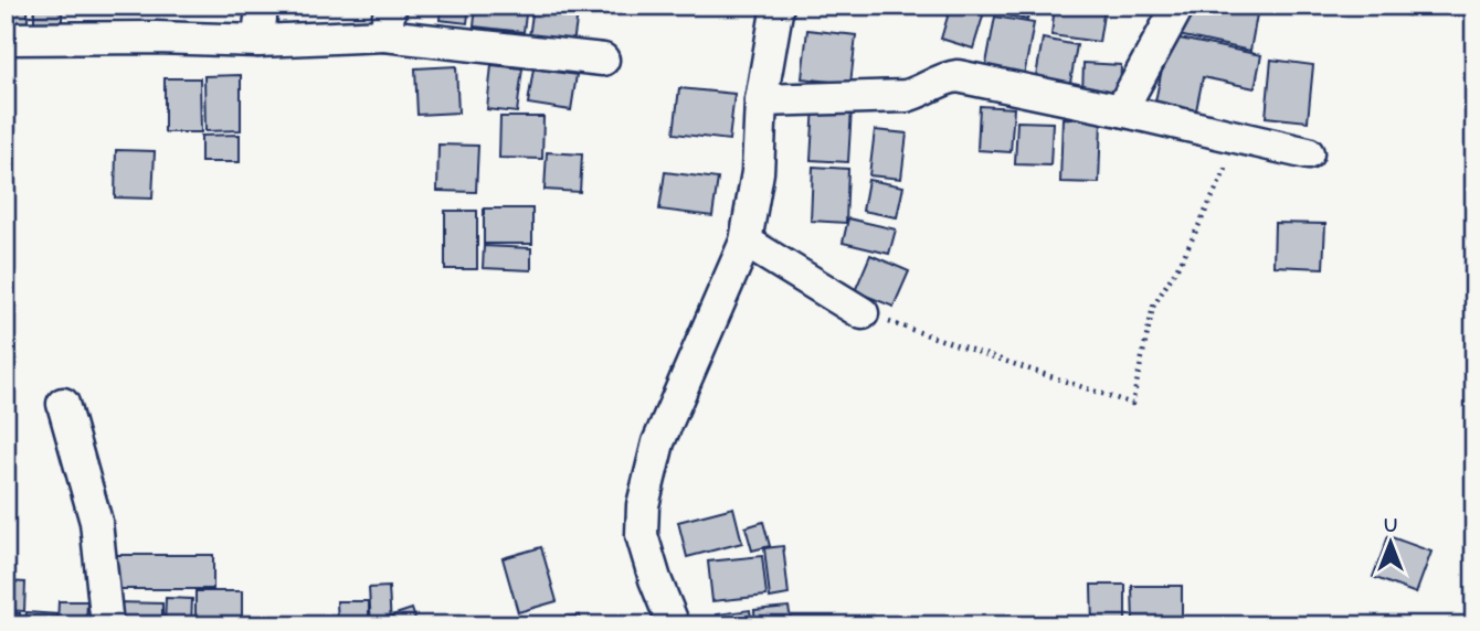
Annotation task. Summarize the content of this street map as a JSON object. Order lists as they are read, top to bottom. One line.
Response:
{"north":"top"}
